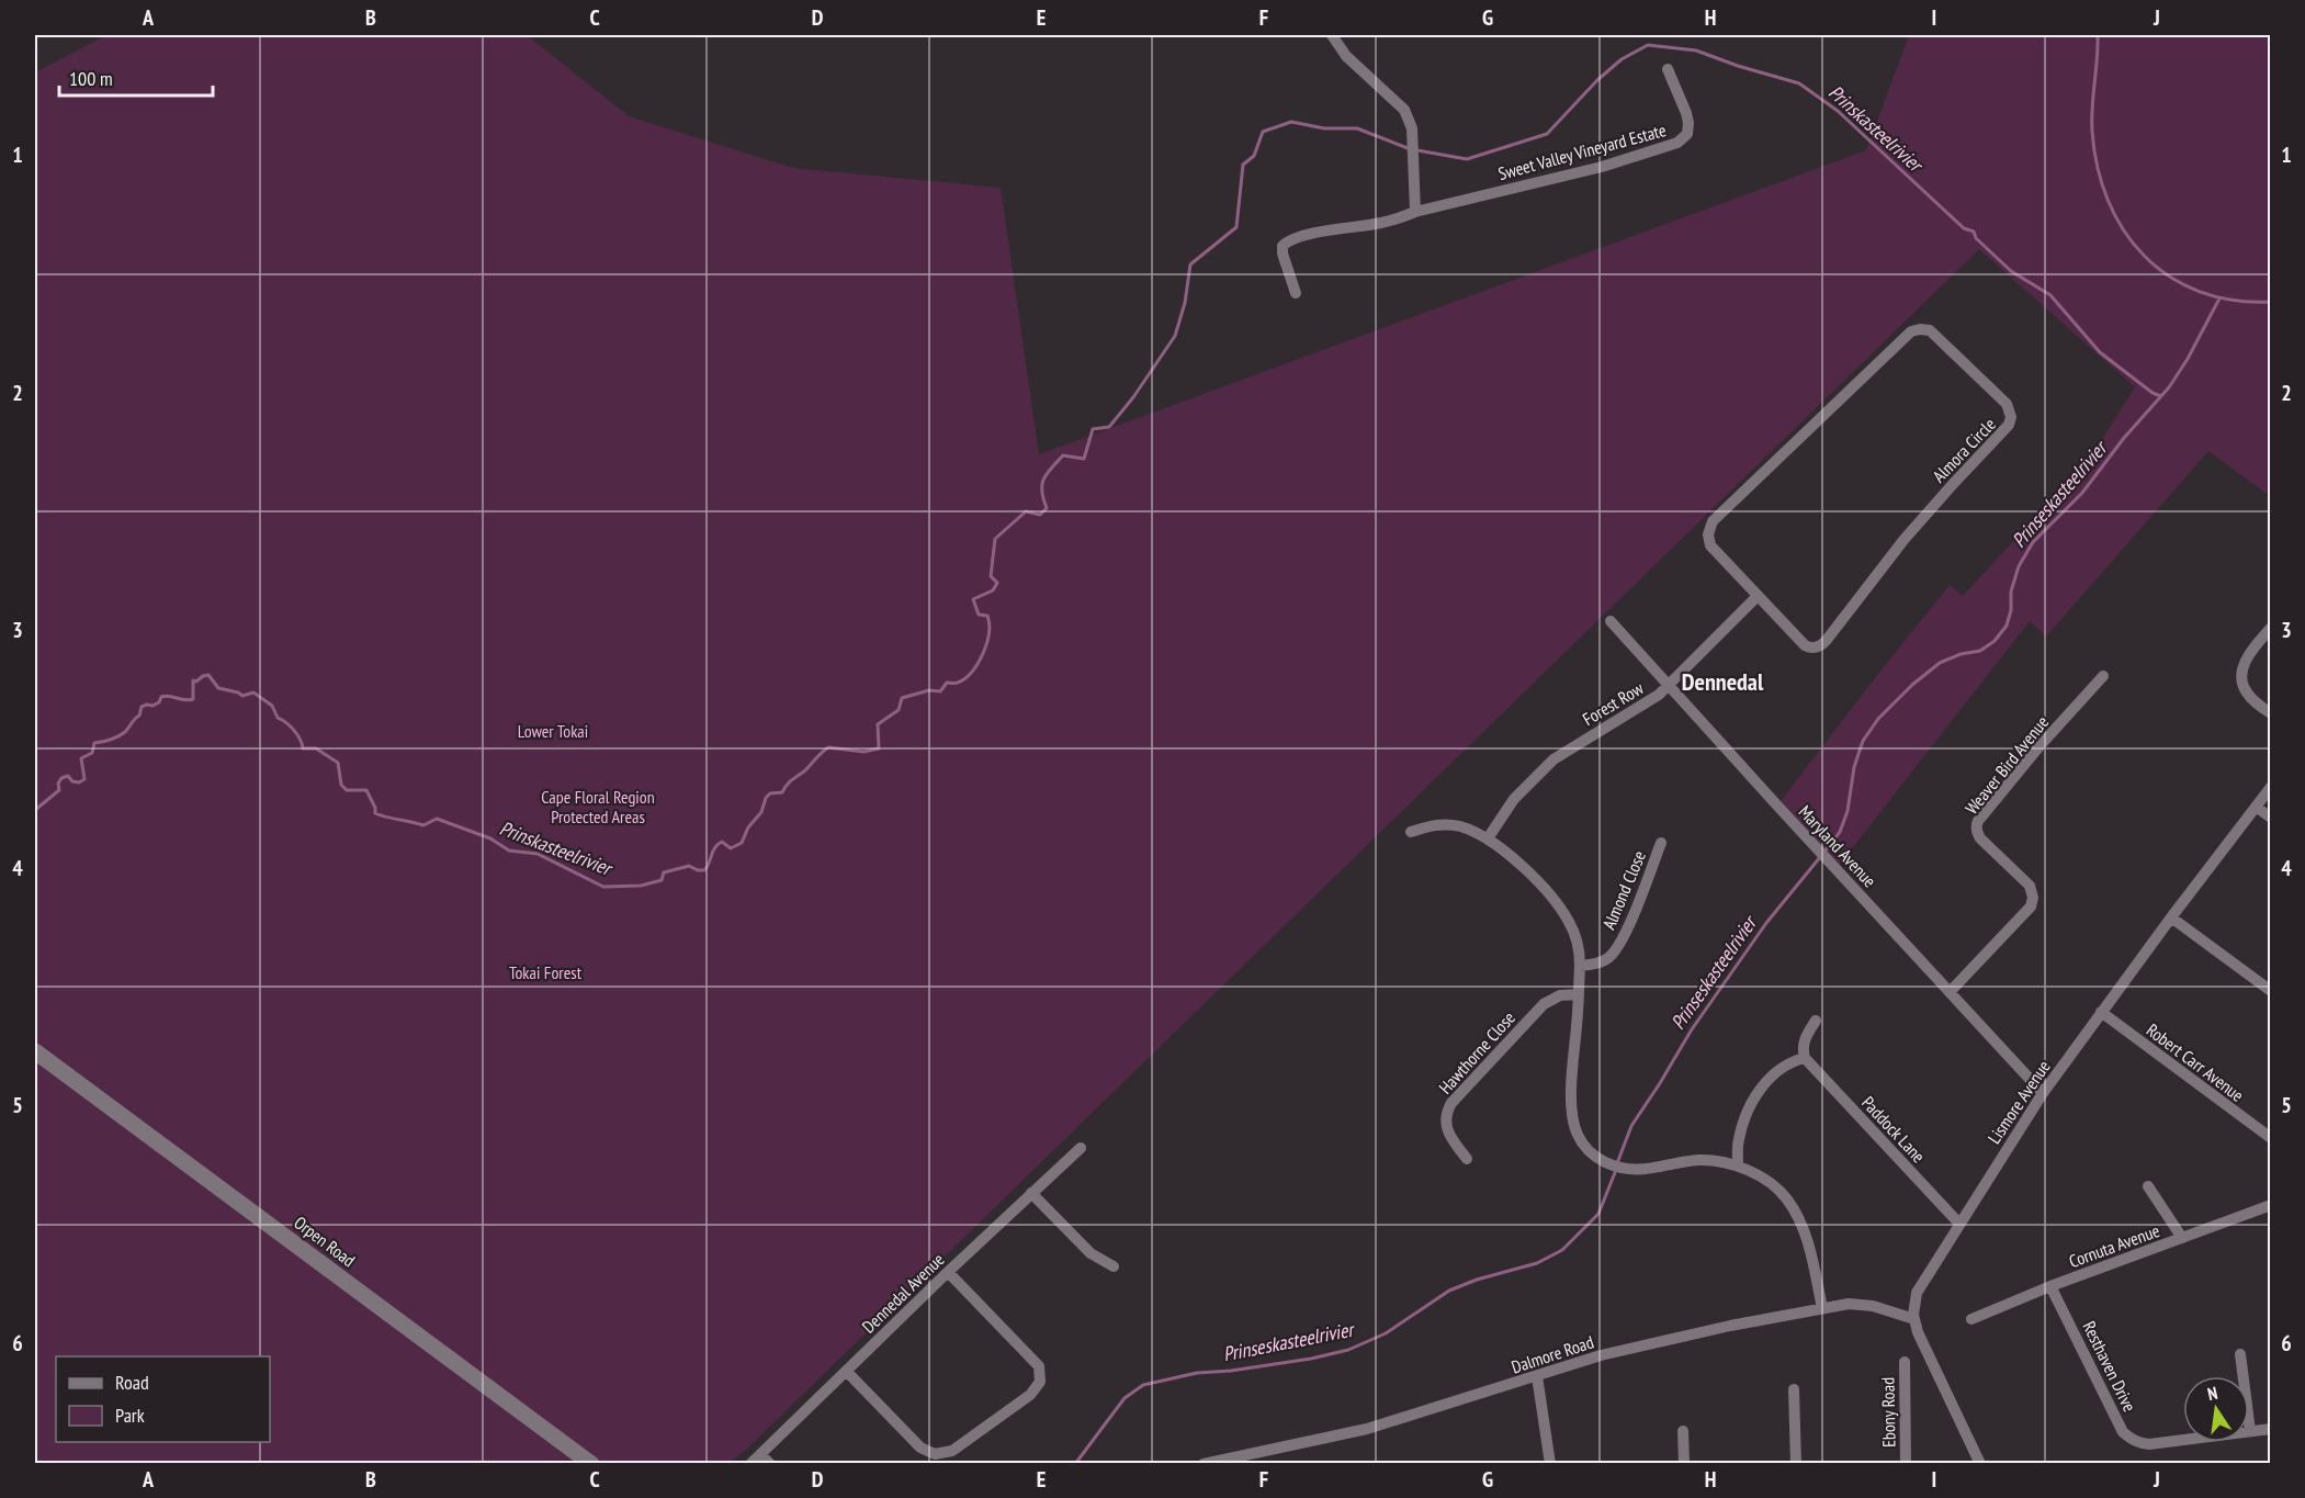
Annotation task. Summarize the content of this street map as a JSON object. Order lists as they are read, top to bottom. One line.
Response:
{"streets":{"main road":["Orpen Road"],"street":["Sweet Valley Vineyard Estate","Almora Circle","Forest Row","Weaver Bird Avenue","Maryland Avenue","Almond Close","Hawthorne Close","Robert Carr Avenue","Lismore Avenue","Paddock Lane","Cornuta Avenue","Dennedal Avenue","Dalmore Road","Resthaven Drive","Ebony Road"]},"crossings":[["Almora Circle","Forest Row"],["Forest Row","Maryland Avenue"],["Weaver Bird Avenue","Maryland Avenue"],["Maryland Avenue","Lismore Avenue"],["Robert Carr Avenue","Lismore Avenue"],["Lismore Avenue","Paddock Lane"],["Lismore Avenue","Dalmore Road"],["Cornuta Avenue","Resthaven Drive"]],"districts":["Dennedal"],"water":["Prinskasteelrivier","Prinseskasteelrivier"],"parks":["Lower Tokai","Cape Floral Region Protected Areas","Tokai Forest"],"legend":["Road","Park"],"scale_bar":"100 m","north":"top","grid":{"columns":["A","B","C","D","E","F","G","H","I","J"],"rows":["1","2","3","4","5","6"]}}
